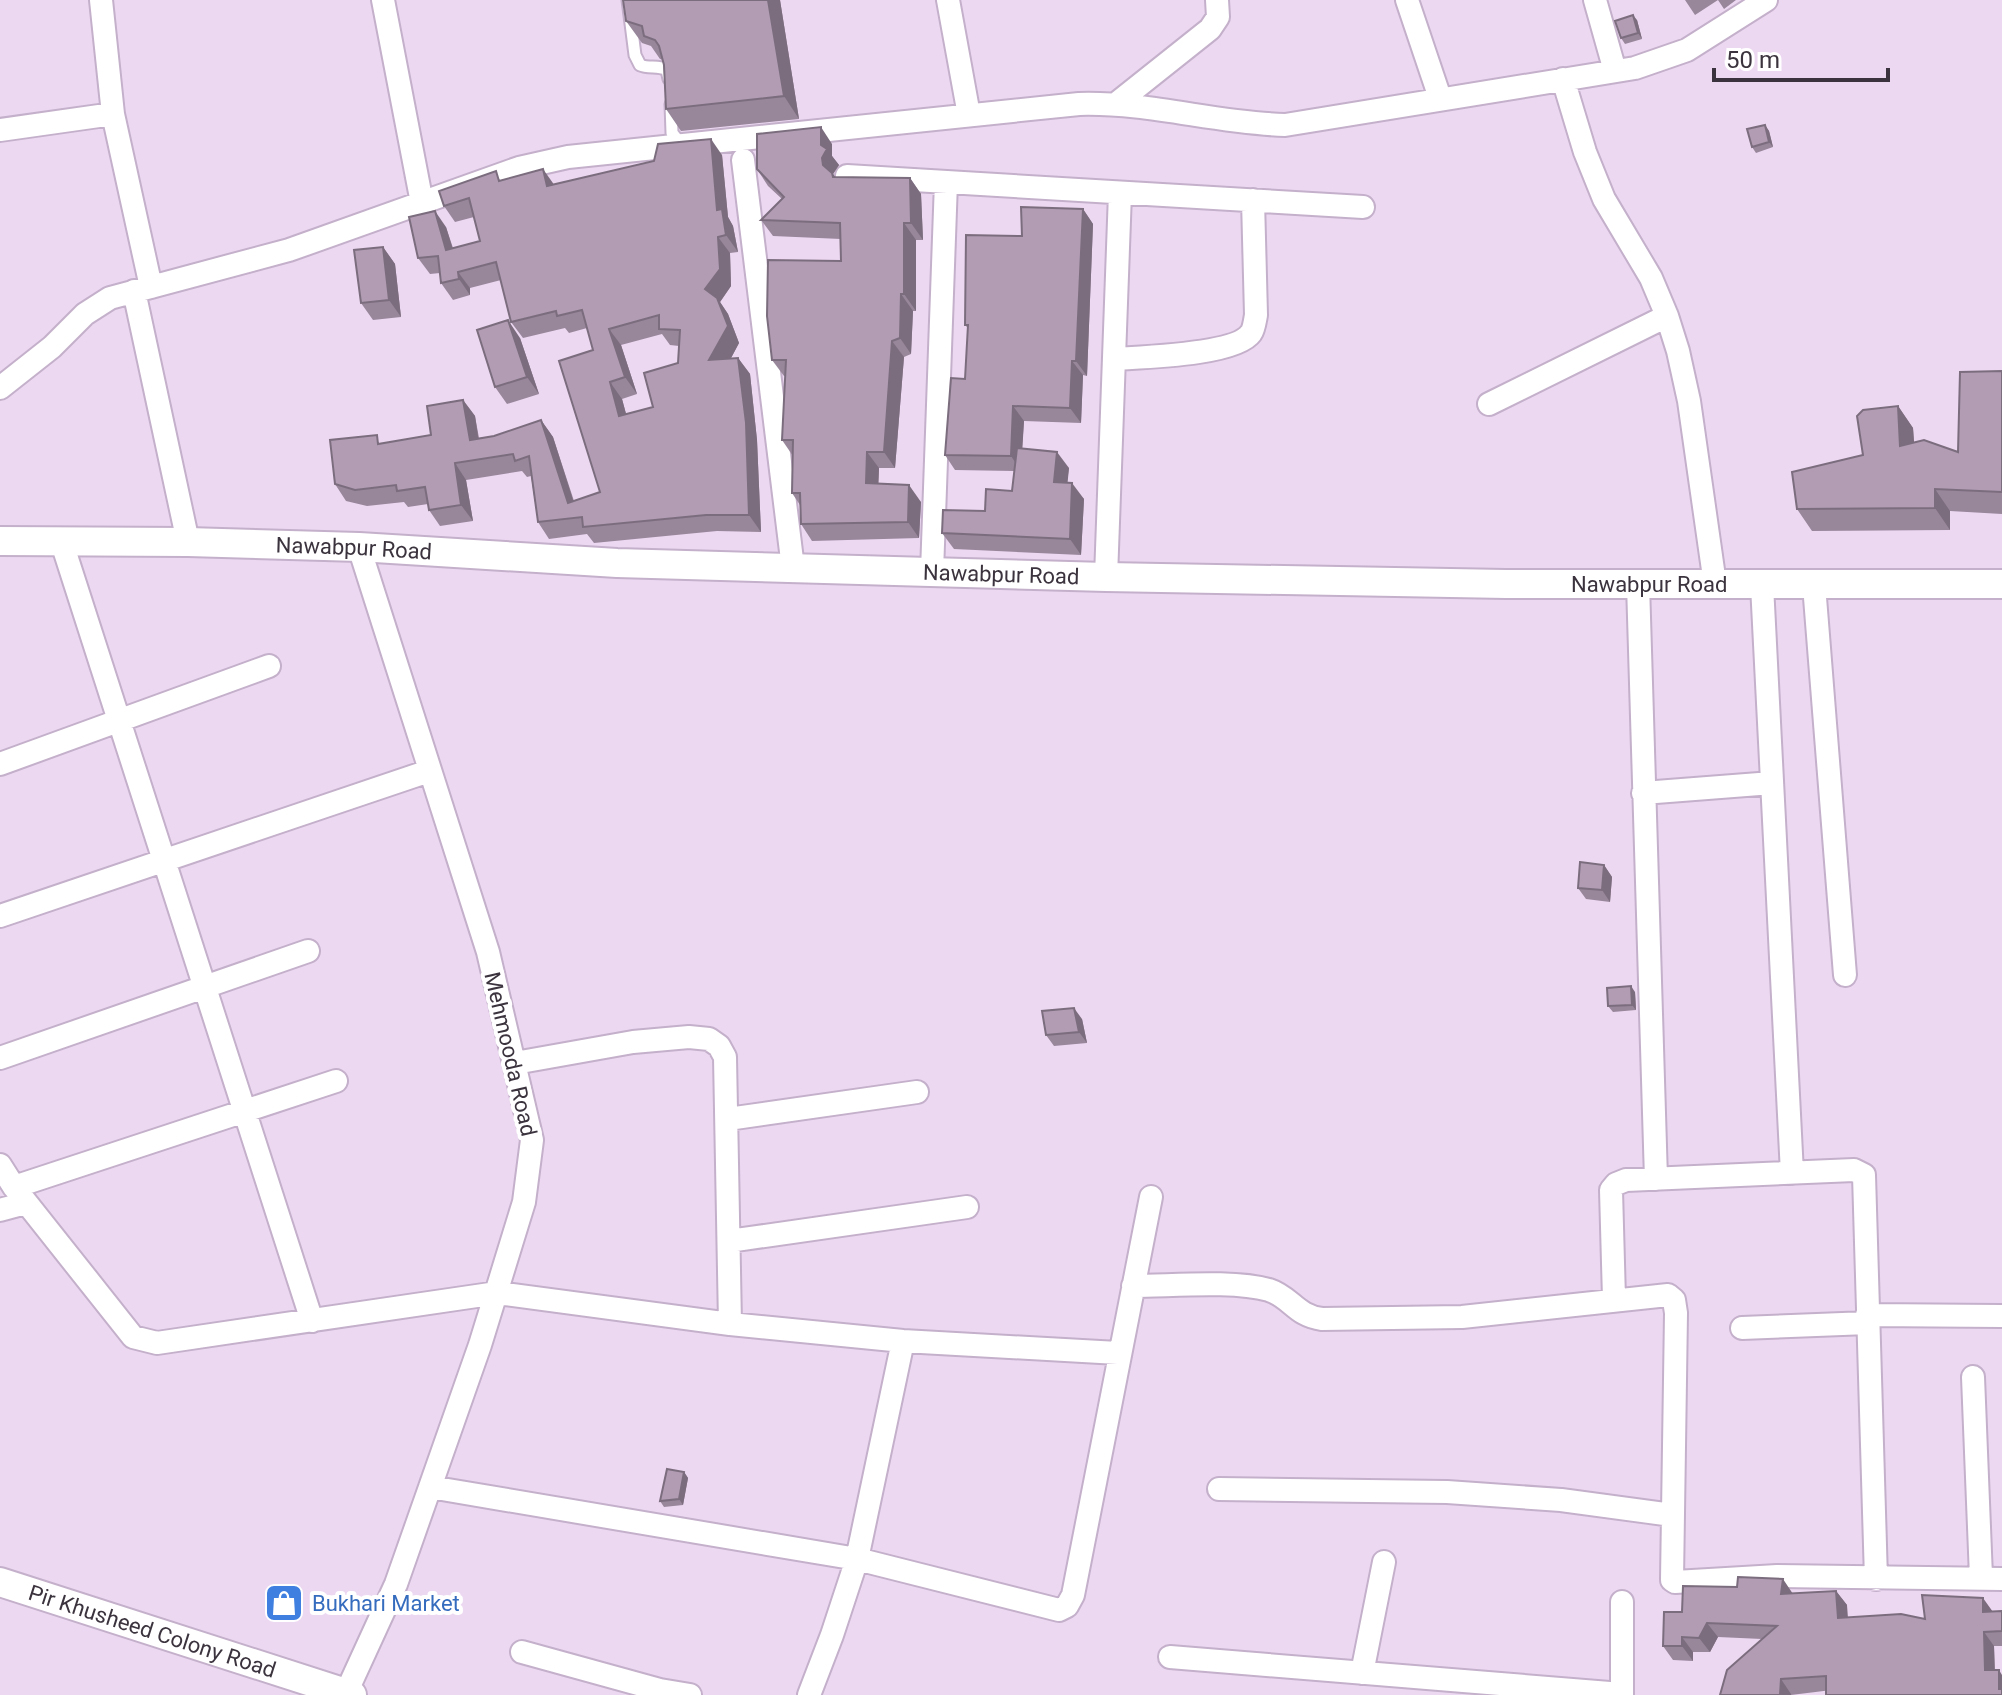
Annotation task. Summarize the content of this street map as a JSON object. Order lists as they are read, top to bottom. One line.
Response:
{"streets":{"street":["Nawabpur Road","Mehmooda Road","Pir Khusheed Colony Road"]},"crossings":[["Nawabpur Road","Mehmooda Road"],["Mehmooda Road","Pir Khusheed Colony Road"]],"places":{"shop":["Bukhari Market"]},"scale_bar":"50 m"}
